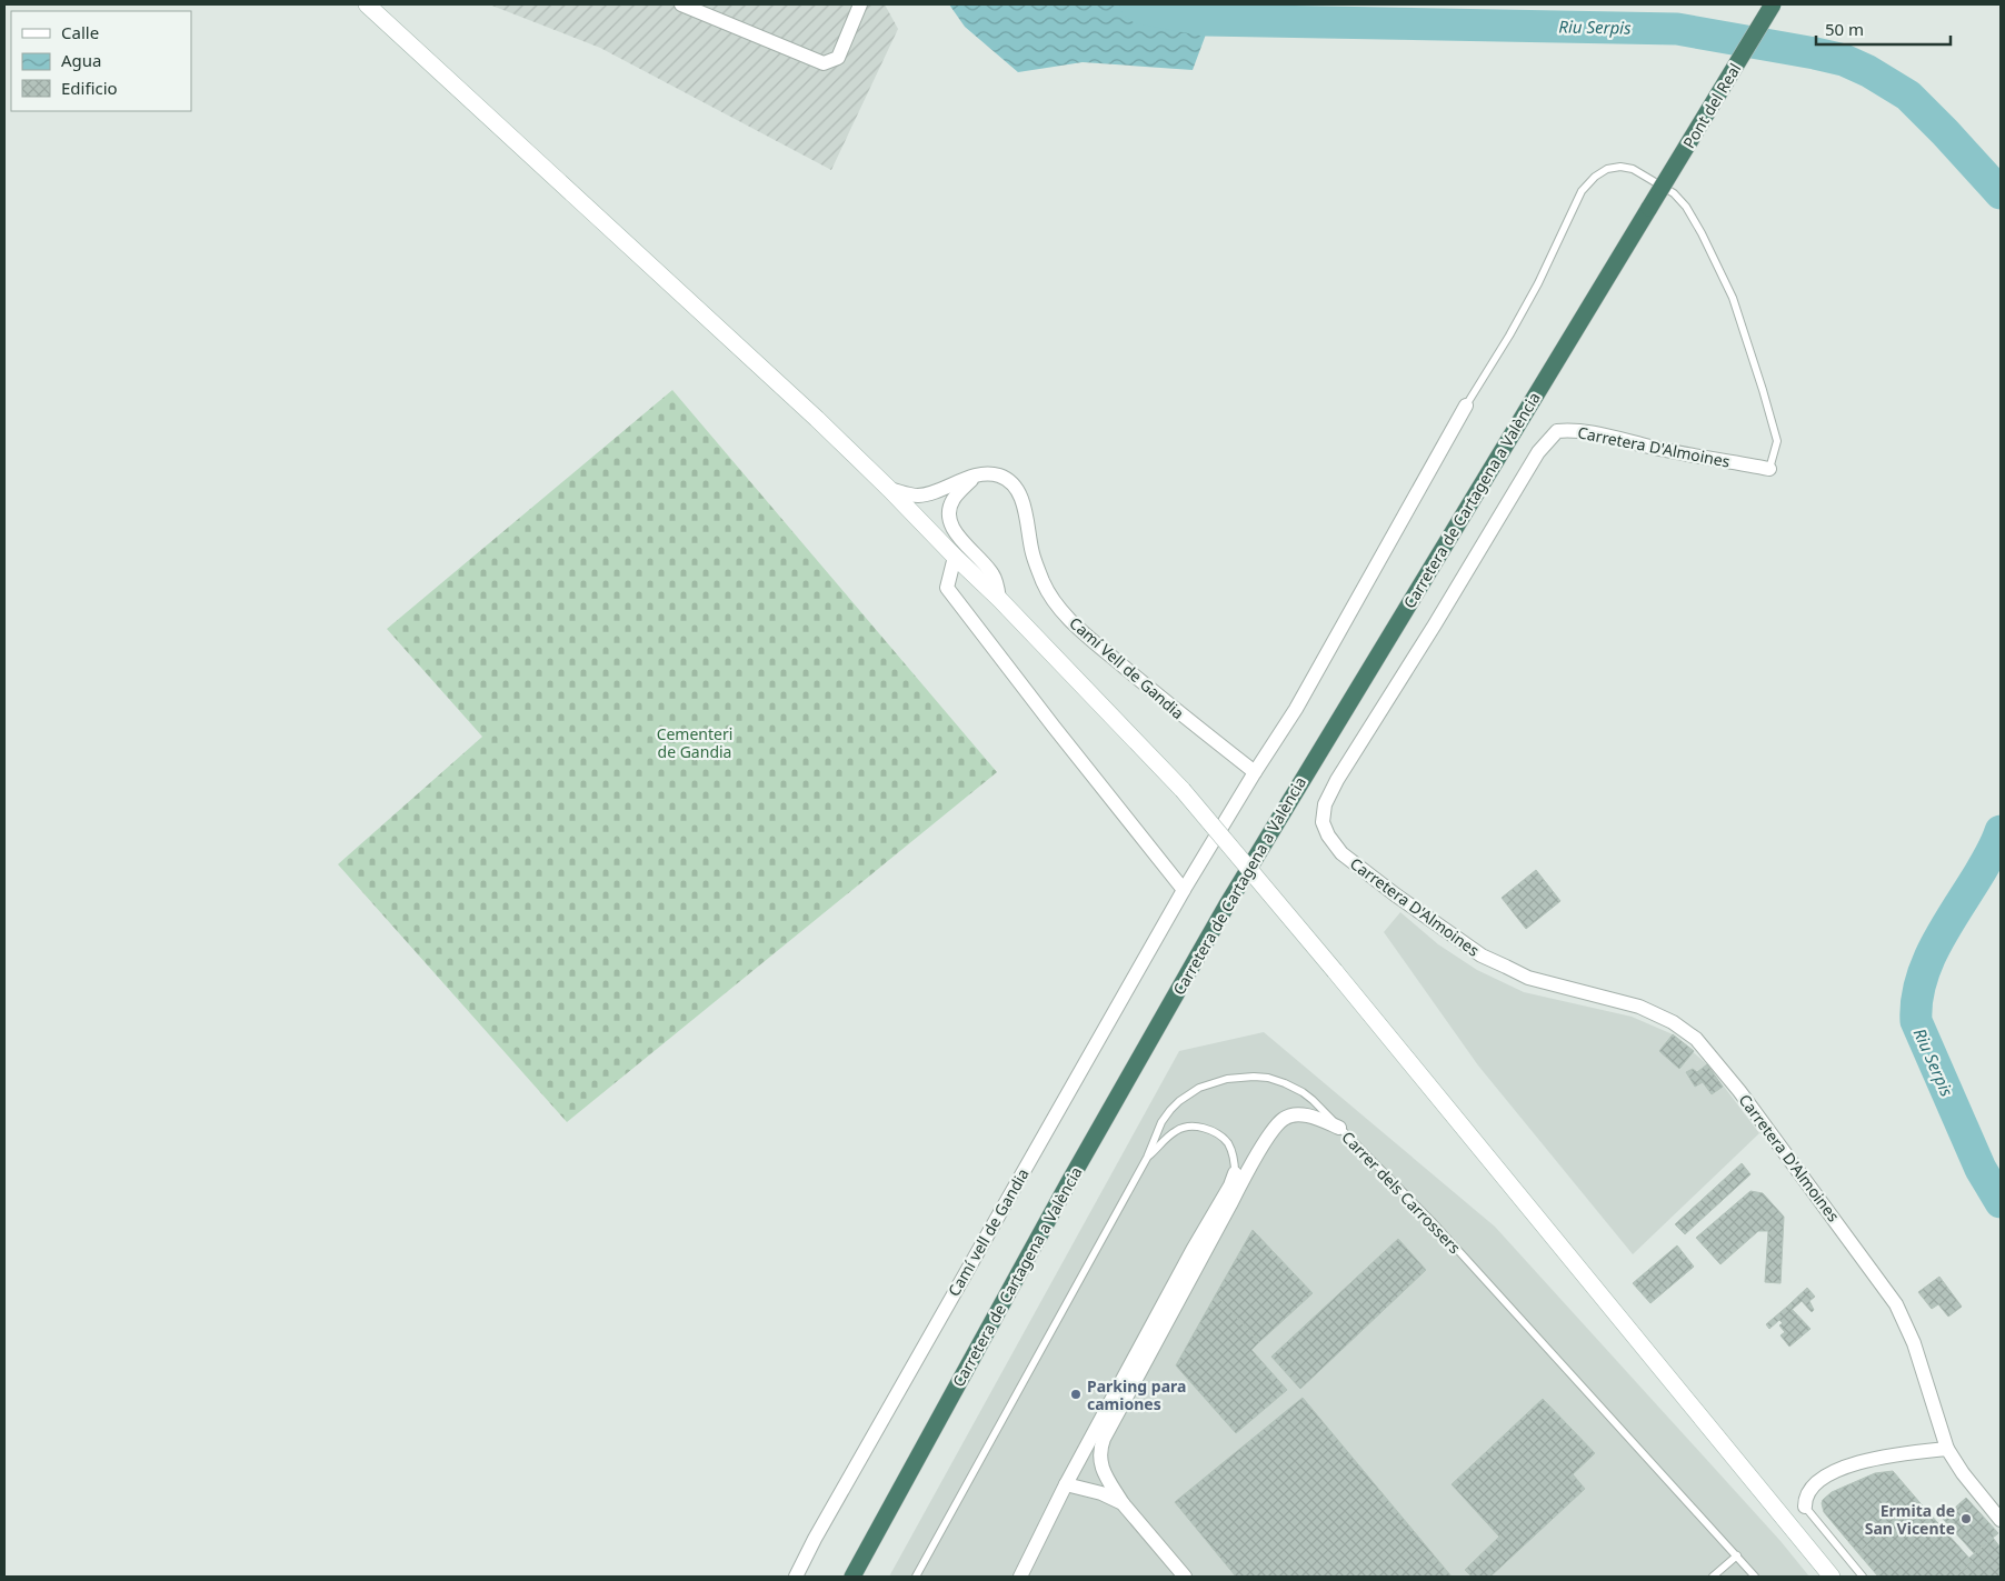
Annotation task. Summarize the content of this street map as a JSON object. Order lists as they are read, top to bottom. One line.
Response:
{"streets":{"highway":["Pont del Real","Carretera de Cartagena a València"],"street":["Carretera D'Almoines","Camí Vell de Gandia","Carrer dels Carrossers","Camí vell de Gandia"]},"crossings":[["Pont del Real","Carretera de Cartagena a València"],["Camí Vell de Gandia","Camí vell de Gandia"]],"water":["Riu Serpis"],"parks":["Cementeri de Gandia"],"places":["Parking para camiones","Ermita de San Vicente"],"legend":["Calle","Agua","Edificio"],"scale_bar":"50 m"}
